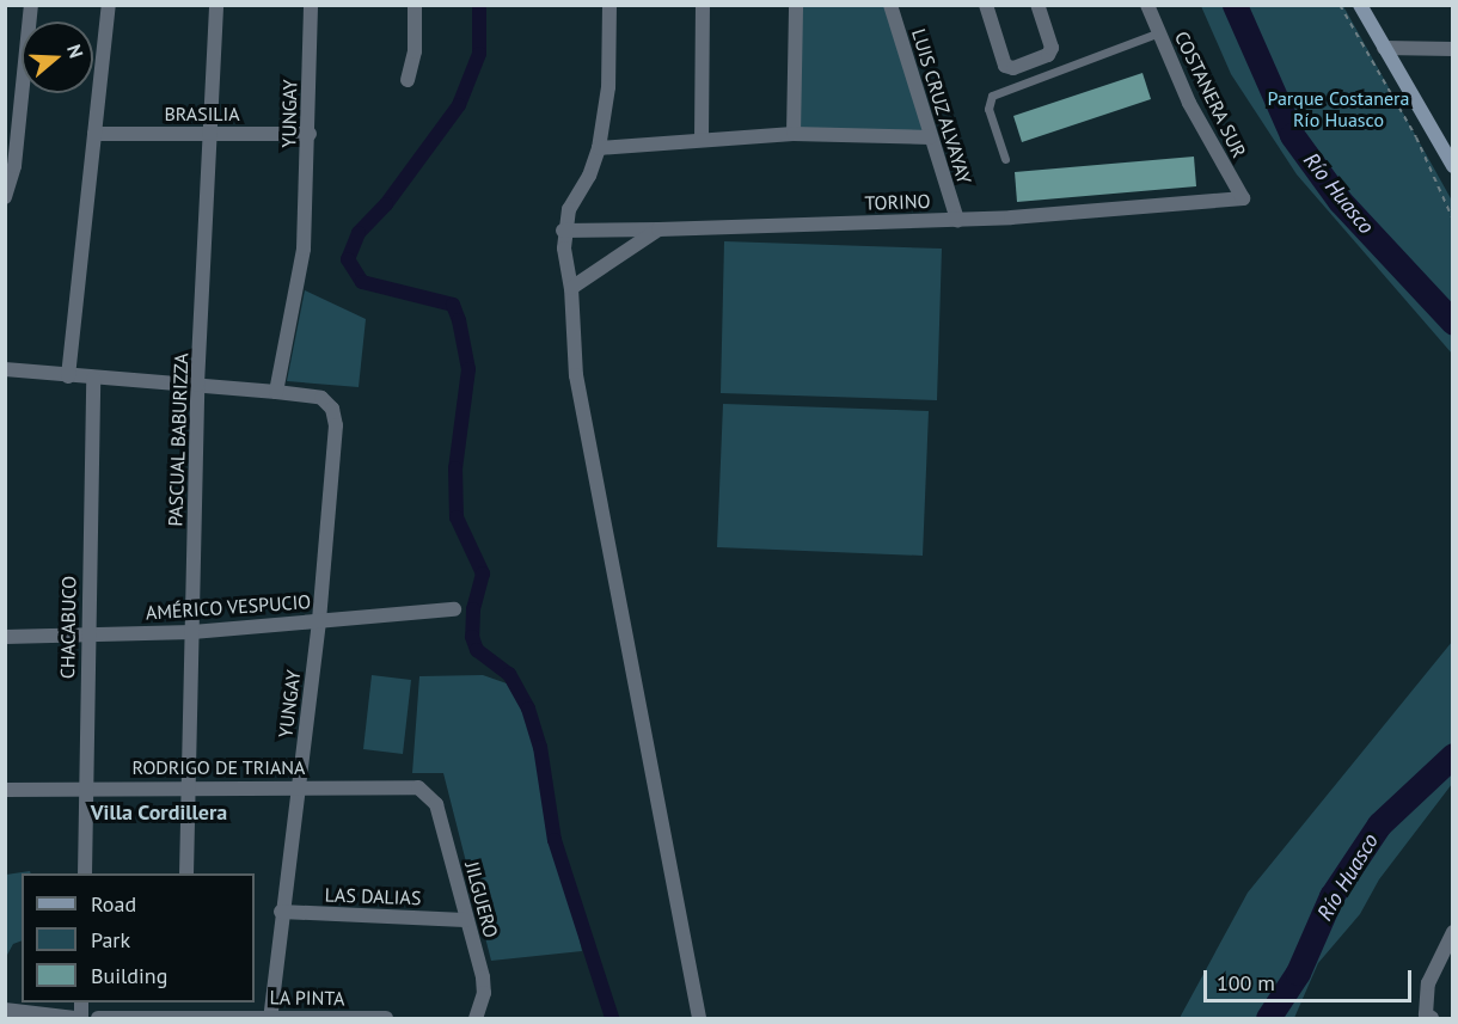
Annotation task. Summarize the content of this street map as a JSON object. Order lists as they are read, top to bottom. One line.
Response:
{"streets":{"street":["COSTANERA SUR","LUIS CRUZ ALVAYAY","BRASILIA","YUNGAY","TORINO","PASCUAL BABURIZZA","AMÉRICO VESPUCIO","CHACABUCO","RODRIGO DE TRIANA","LAS DALIAS","JILGUERO","LA PINTA"]},"crossings":[["COSTANERA SUR","TORINO"],["LUIS CRUZ ALVAYAY","TORINO"],["BRASILIA","YUNGAY"],["BRASILIA","PASCUAL BABURIZZA"],["YUNGAY","AMÉRICO VESPUCIO"],["YUNGAY","RODRIGO DE TRIANA"],["YUNGAY","LAS DALIAS"],["YUNGAY","LA PINTA"],["PASCUAL BABURIZZA","AMÉRICO VESPUCIO"],["PASCUAL BABURIZZA","RODRIGO DE TRIANA"],["AMÉRICO VESPUCIO","CHACABUCO"],["CHACABUCO","RODRIGO DE TRIANA"],["RODRIGO DE TRIANA","JILGUERO"],["LAS DALIAS","JILGUERO"]],"districts":["Villa Cordillera"],"water":["Río Huasco"],"parks":["Parque Costanera Río Huasco"],"legend":["Road","Park","Building"],"scale_bar":"100 m","north":"right"}
